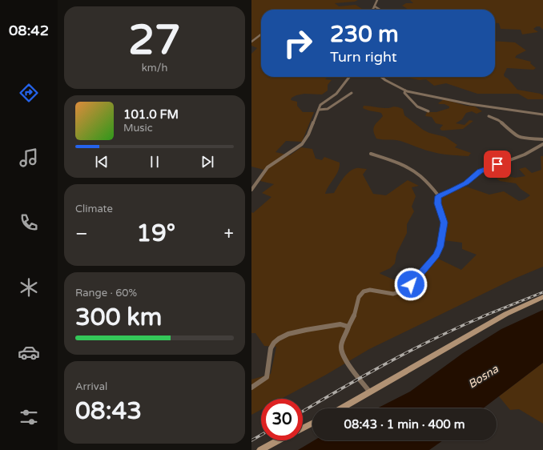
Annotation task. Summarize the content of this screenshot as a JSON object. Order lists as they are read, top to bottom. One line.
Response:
{"water":["Bosna"],"page":{"tabs":"08:42","tile":[["27","km/h"],"Climate",["Range · 60%","300 km"],["Arrival","08:43"]],"turn":["230 m","Turn right"],"song":["101.0 FM","Music"],"heat":["−","19°","+"],"limit":"30","trip":"08:43 · 1 min · 400 m"}}
